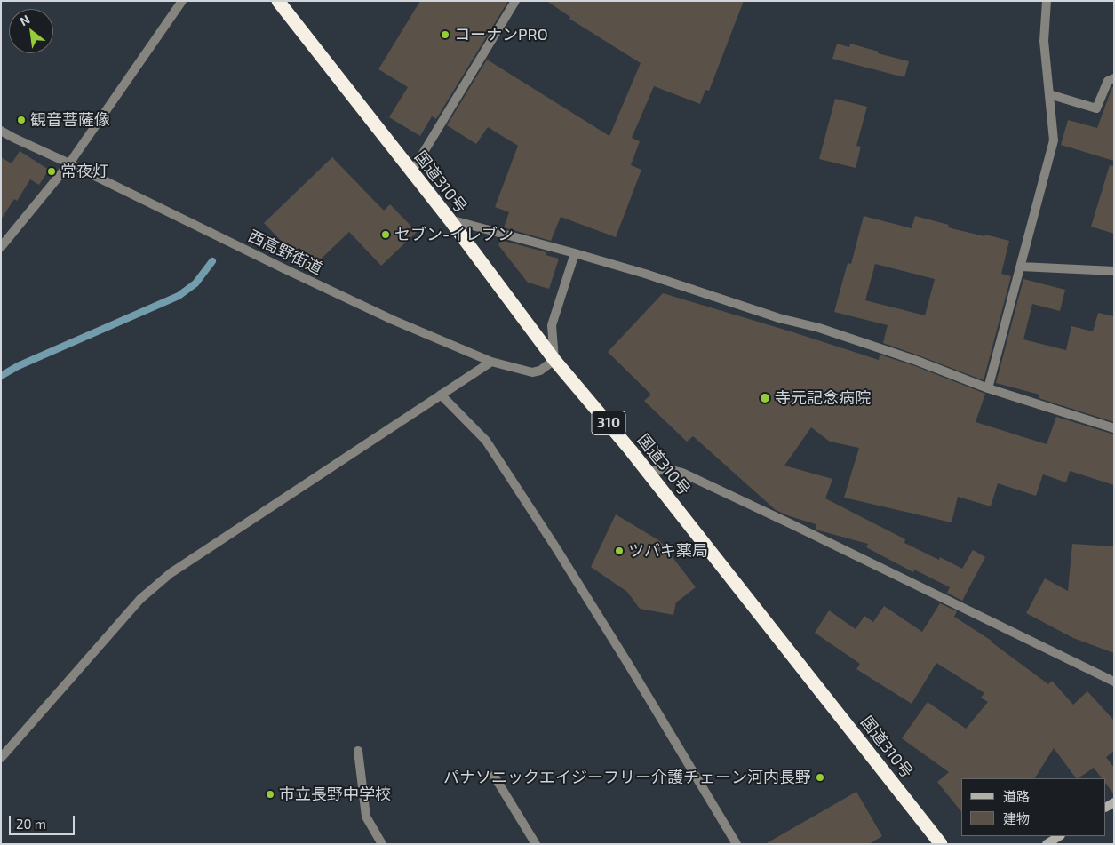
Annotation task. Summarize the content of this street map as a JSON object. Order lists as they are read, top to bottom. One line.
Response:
{"streets":{"highway":["国道310号","310"],"street":["西高野街道"]},"crossings":[["国道310号","西高野街道"]],"places":["コーナンPRO","観音菩薩像","常夜灯","セブン-イレブン","寺元記念病院","ツバキ薬局","パナソニックエイジーフリー介護チェーン河内長野","市立長野中学校"],"legend":["道路","建物"],"scale_bar":"20 m","north":"top left"}
